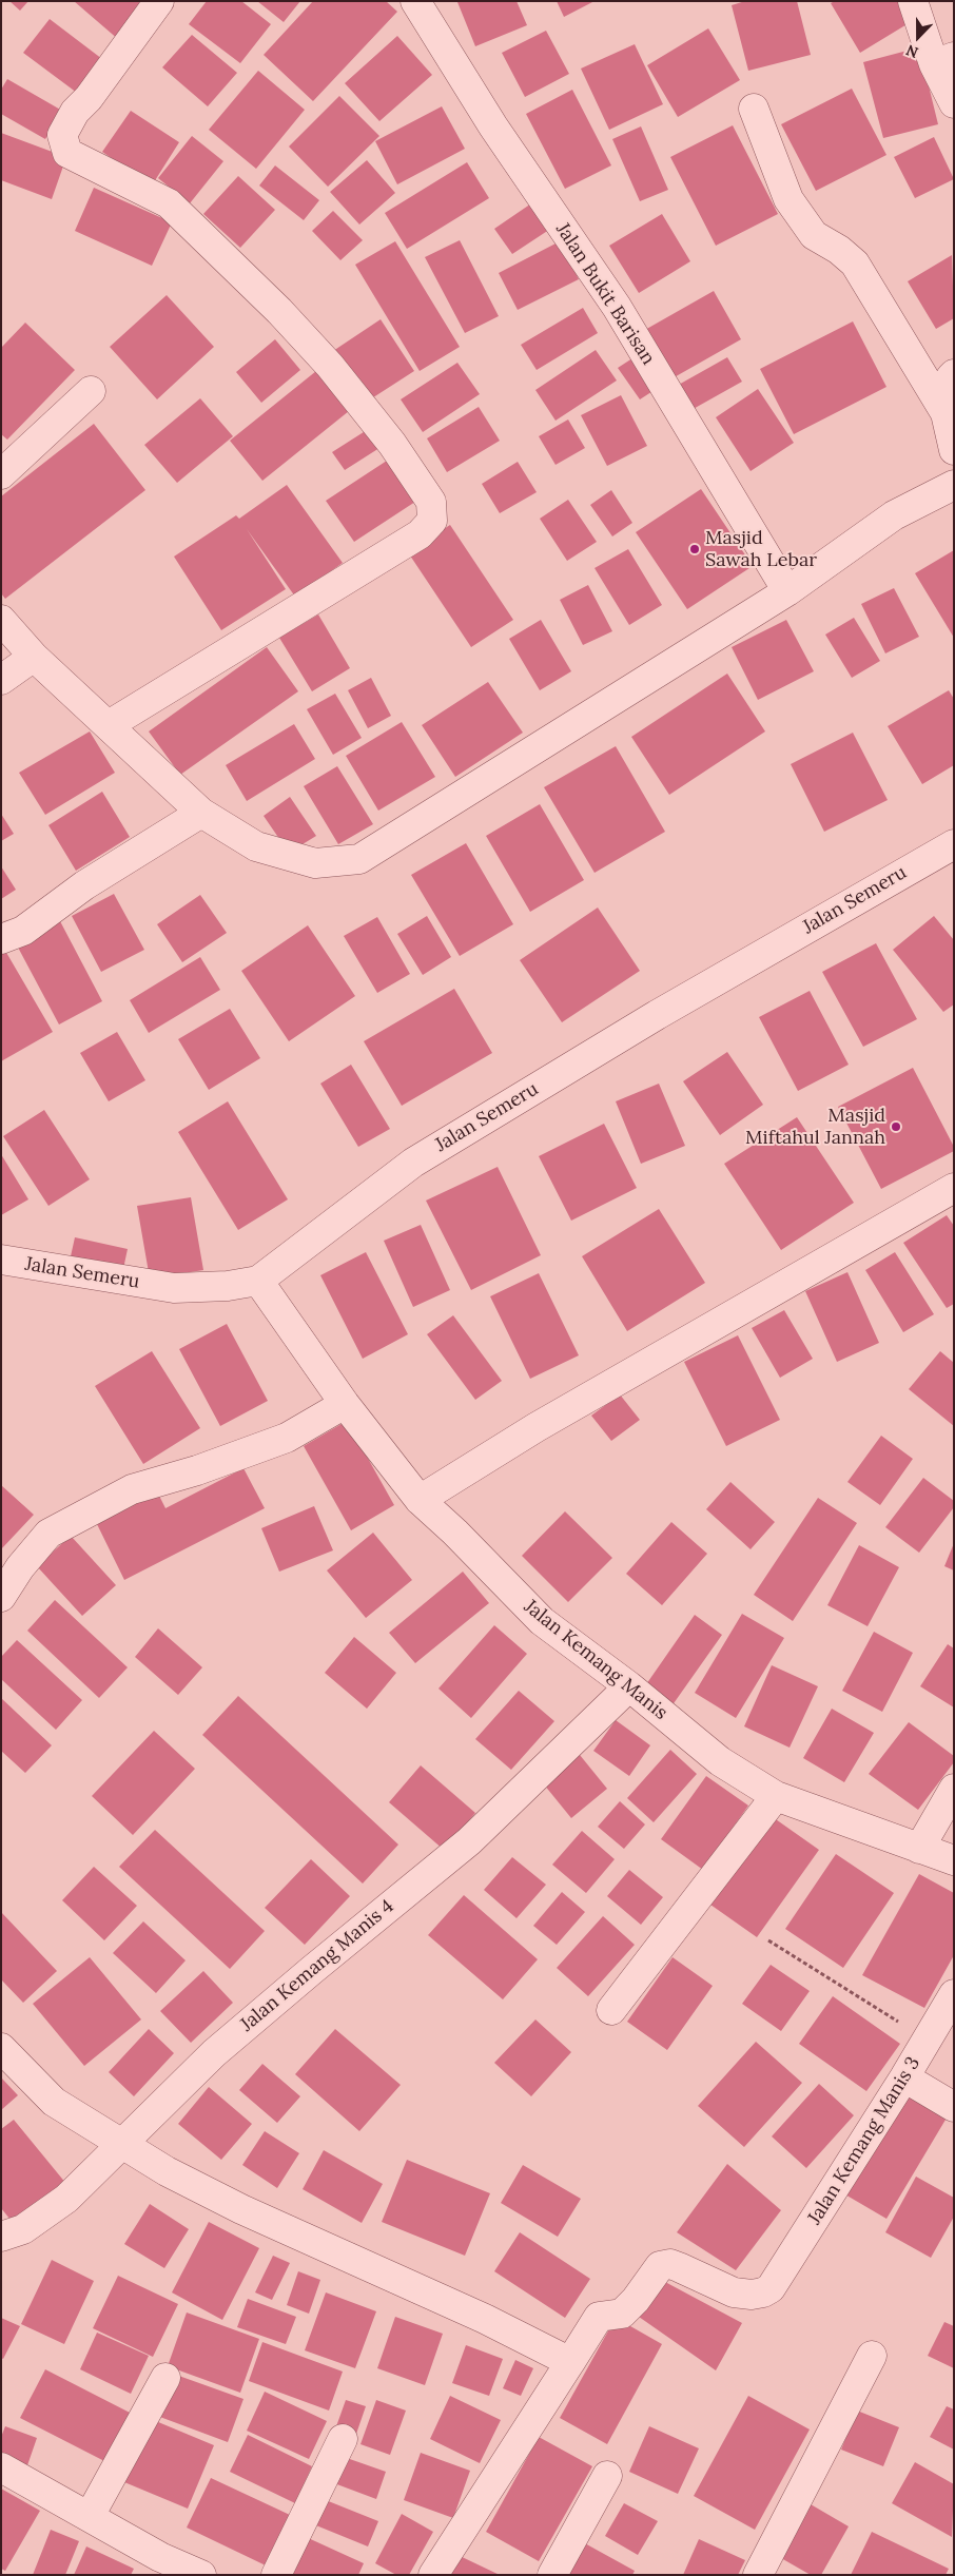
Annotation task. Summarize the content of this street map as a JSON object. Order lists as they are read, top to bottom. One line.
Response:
{"streets":{"street":["Jalan Bukit Barisan","Jalan Semeru","Jalan Kemang Manis","Jalan Kemang Manis 4","Jalan Kemang Manis 3"]},"crossings":[["Jalan Semeru","Jalan Kemang Manis"],["Jalan Kemang Manis","Jalan Kemang Manis 4"]],"places":["Masjid Sawah Lebar","Masjid Miftahul Jannah"],"north":"bottom"}
